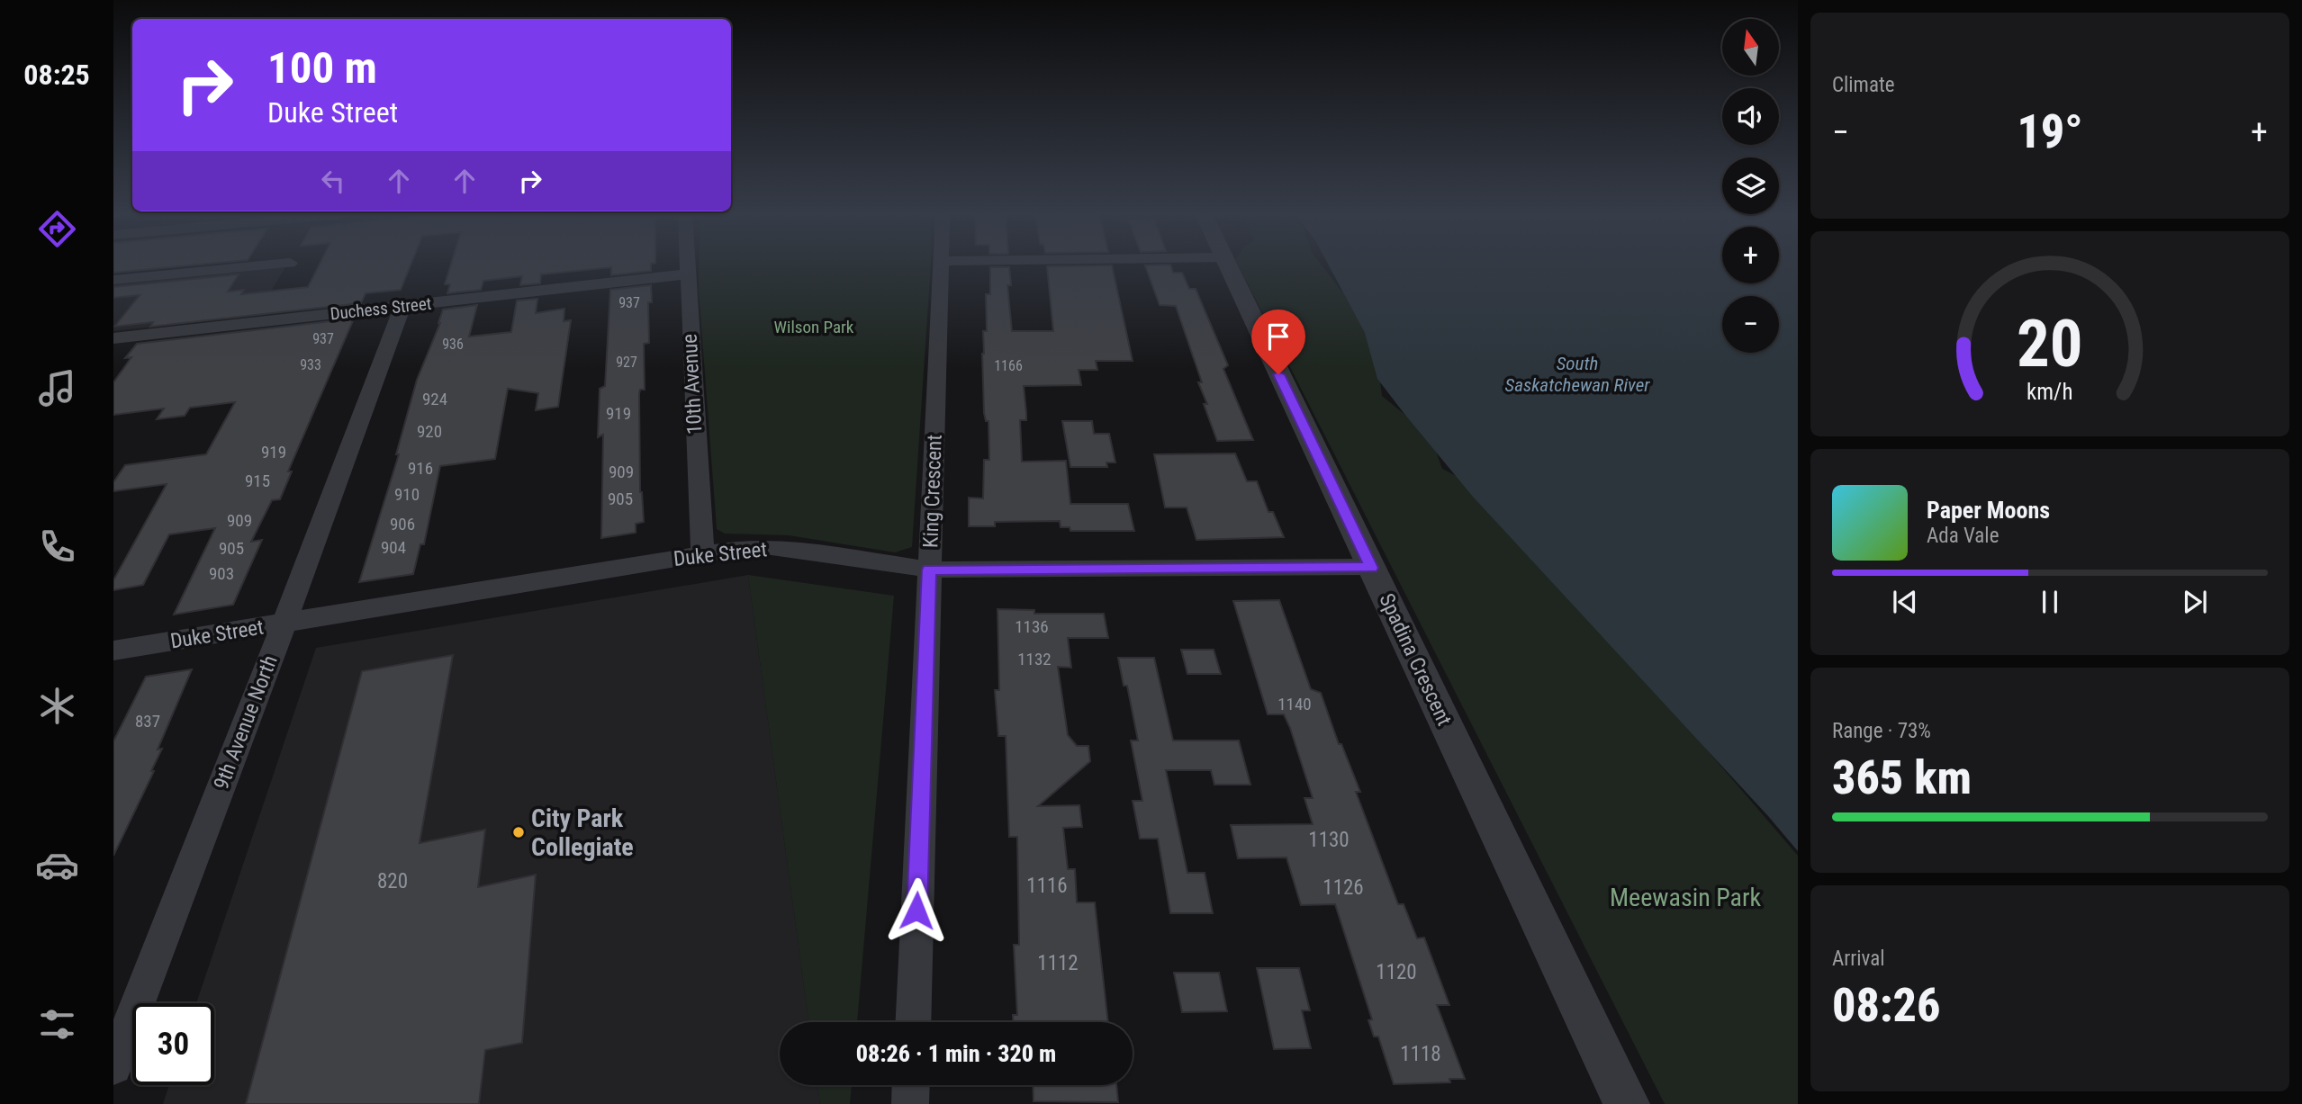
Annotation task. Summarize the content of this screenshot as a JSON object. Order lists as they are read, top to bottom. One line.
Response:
{"streets":{"street":["Duchess Street","10th Avenue","King Crescent","Duke Street","Spadina Crescent","9th Avenue North"]},"crossings":[["Duchess Street","10th Avenue"],["Duchess Street","9th Avenue North"],["10th Avenue","Duke Street"],["King Crescent","Duke Street"],["Duke Street","Spadina Crescent"],["Duke Street","9th Avenue North"]],"water":["South Saskatchewan River"],"parks":["Wilson Park","Meewasin Park"],"places":["City Park Collegiate"],"house_numbers":["937","937","936","927","933","1166","924","919","920","919","916","909","915","910","905","909","906","904","905","903","1136","1132","1140","837","1130","820","1116","1126","1112","1120","1118"],"north":"top","page":{"tabs":"08:25","tile":["Climate",["Range · 73%","365 km"],["Arrival","08:26"]],"map_buttons":["+","−"],"turn":["100 m","Duke Street"],"heat":["−","19°","+"],"song":["Paper Moons","Ada Vale"],"limit":"30","trip":"08:26 · 1 min · 320 m","gauge":["20","km/h"]}}
